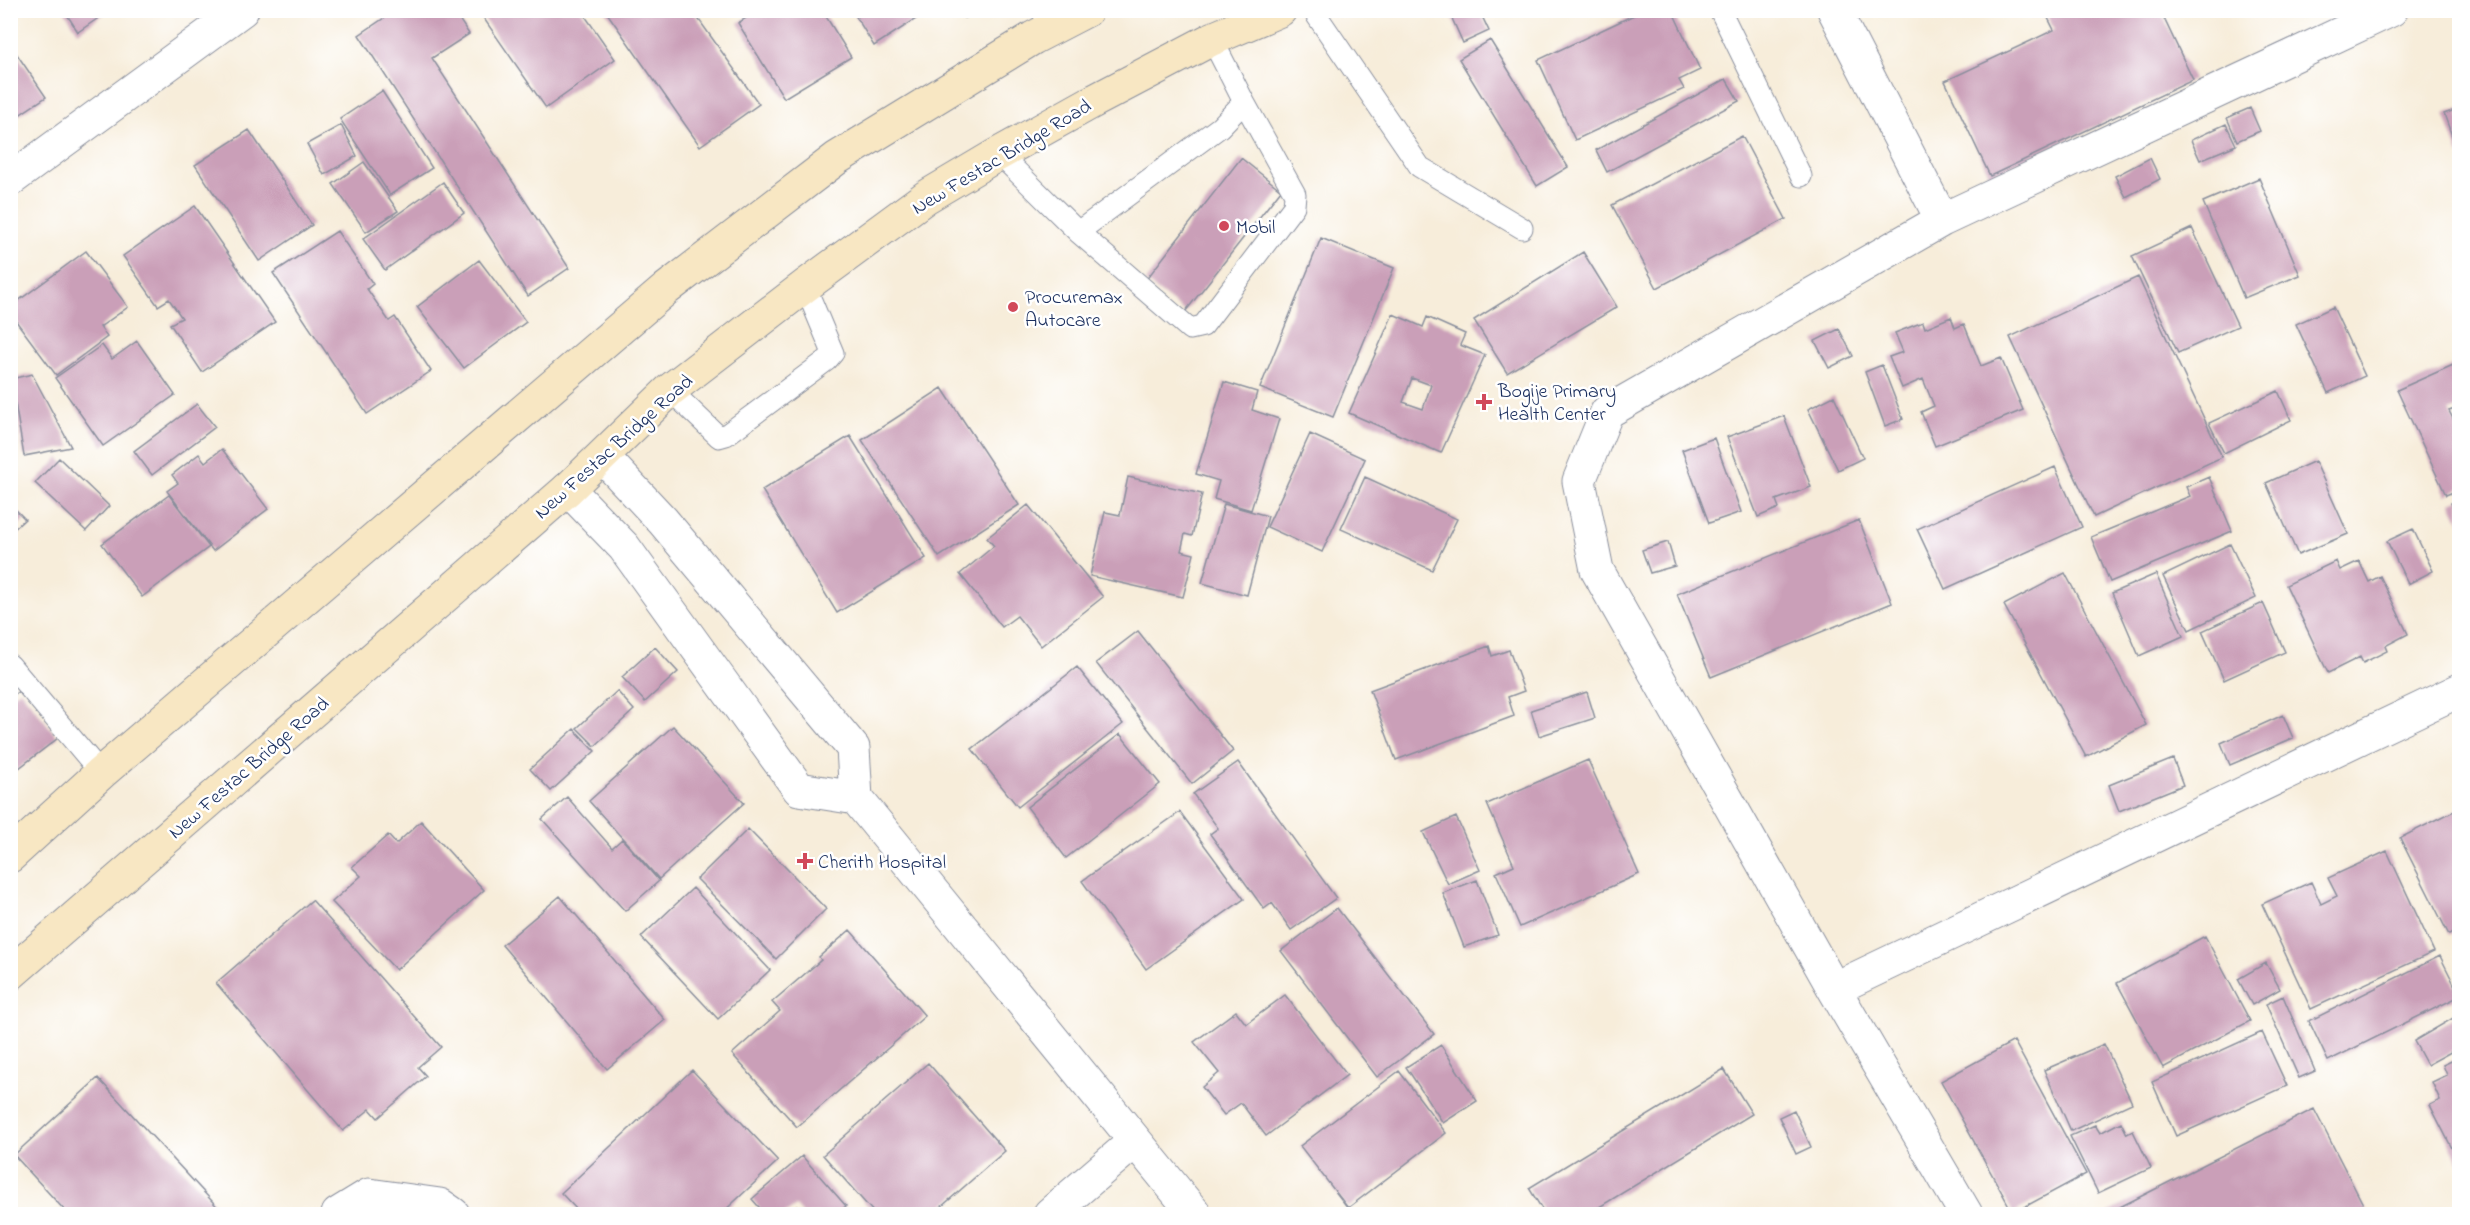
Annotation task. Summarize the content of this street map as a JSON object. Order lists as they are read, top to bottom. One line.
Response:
{"streets":{"main road":["New Festac Bridge Road"]},"places":{"other":["Mobil","Procuremax Autocare"],"health":["Bogije Primary Health Center","Cherith Hospital"]}}
